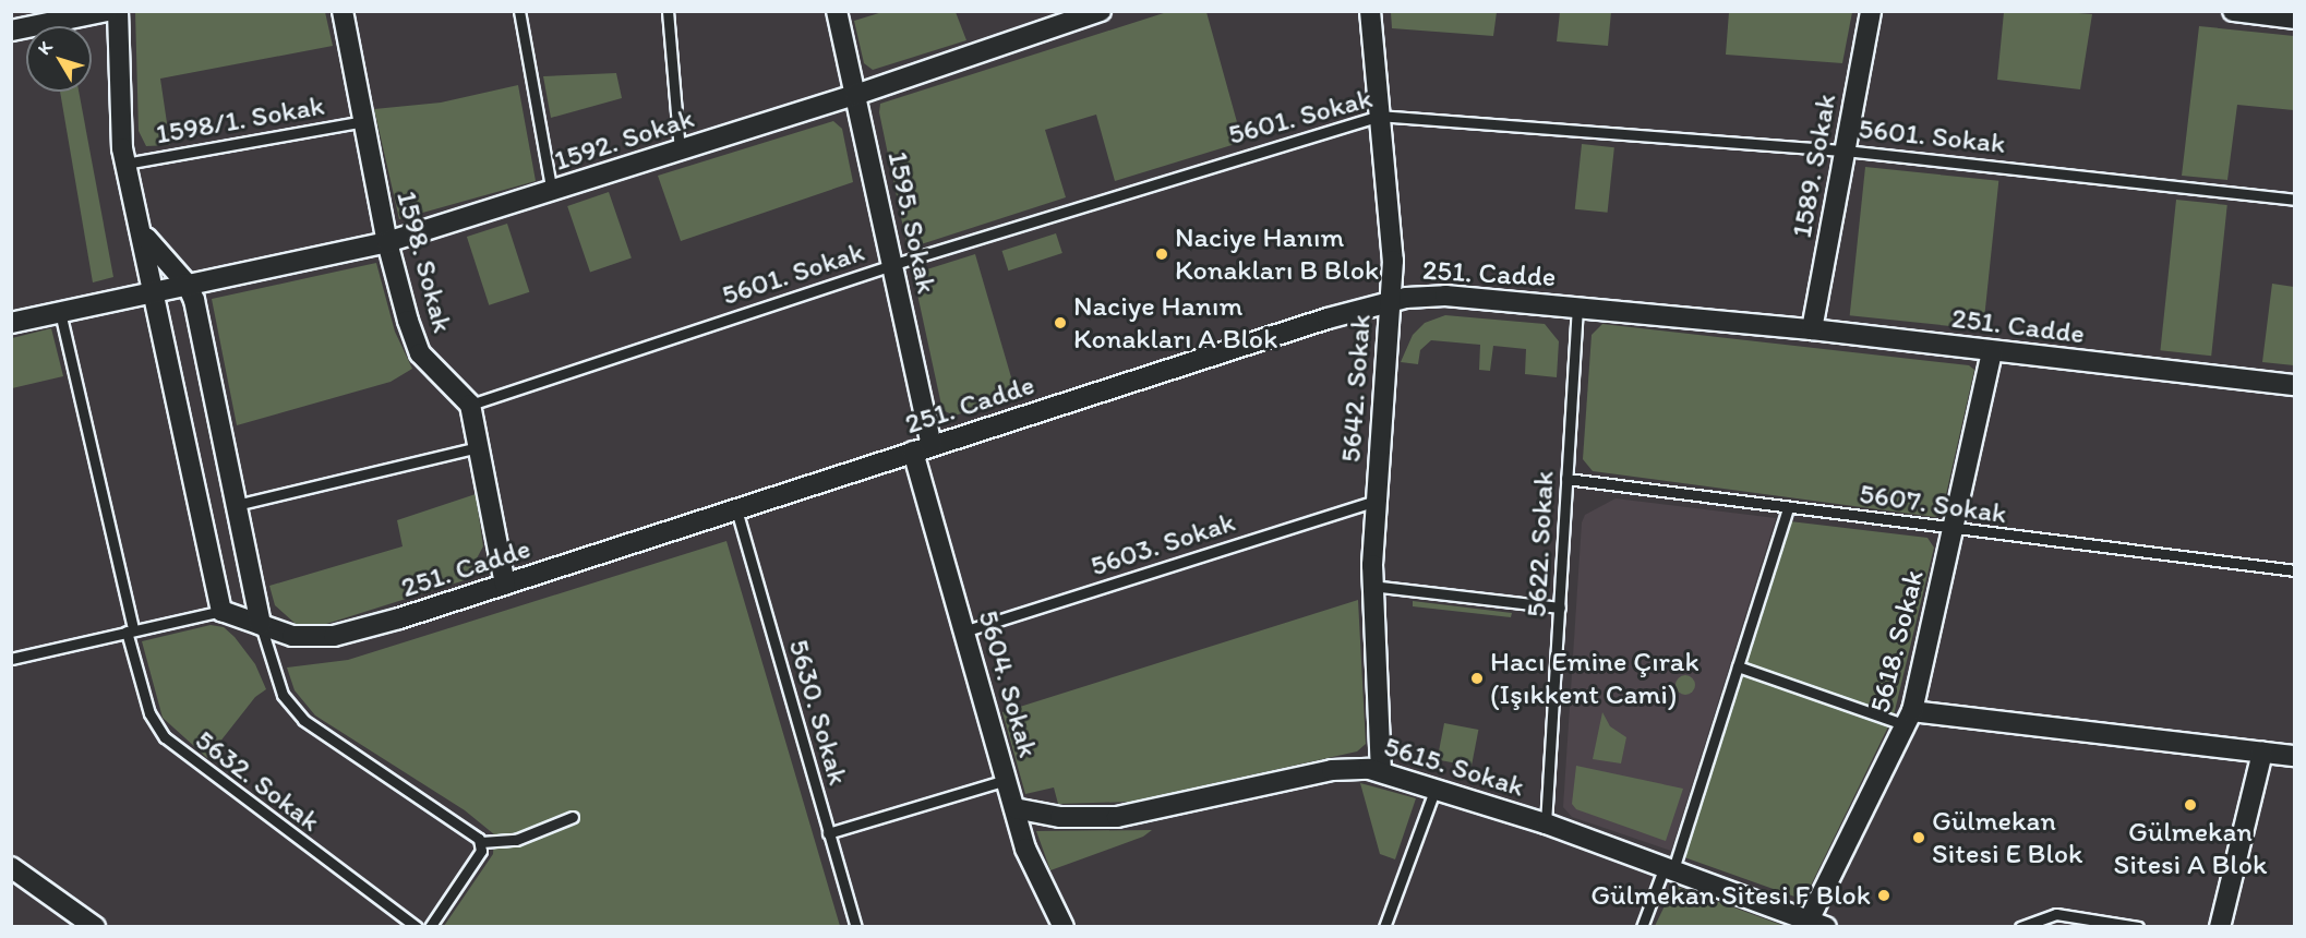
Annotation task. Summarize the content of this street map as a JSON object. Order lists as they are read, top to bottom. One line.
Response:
{"streets":{"street":["1592. Sokak","1589. Sokak","1595. Sokak","1598. Sokak","251. Cadde","5642. Sokak","5618. Sokak","5604. Sokak","5615. Sokak"],"lane":["5601. Sokak","1598/1. Sokak","5607. Sokak","5603. Sokak","5622. Sokak","5630. Sokak","5632. Sokak"]},"crossings":[["5601. Sokak","1589. Sokak"],["5601. Sokak","1595. Sokak"],["5601. Sokak","1598. Sokak"],["5601. Sokak","5642. Sokak"],["1598/1. Sokak","1598. Sokak"],["1592. Sokak","1595. Sokak"],["1592. Sokak","1598. Sokak"],["1592. Sokak","5632. Sokak"],["1589. Sokak","251. Cadde"],["1595. Sokak","251. Cadde"],["1595. Sokak","5604. Sokak"],["251. Cadde","5642. Sokak"],["251. Cadde","5622. Sokak"],["251. Cadde","5618. Sokak"],["251. Cadde","5604. Sokak"],["251. Cadde","5630. Sokak"],["5642. Sokak","5603. Sokak"],["5642. Sokak","5615. Sokak"],["5607. Sokak","5622. Sokak"],["5607. Sokak","5618. Sokak"],["5603. Sokak","5604. Sokak"],["5622. Sokak","5615. Sokak"],["5618. Sokak","5615. Sokak"],["5604. Sokak","5615. Sokak"]],"places":["Naciye Hanım Konakları B Blok","Naciye Hanım Konakları A Blok","Hacı Emine Çırak (Işıkkent Cami)","Gülmekan Sitesi A Blok","Gülmekan Sitesi E Blok","Gülmekan Sitesi F Blok"],"north":"top left"}
